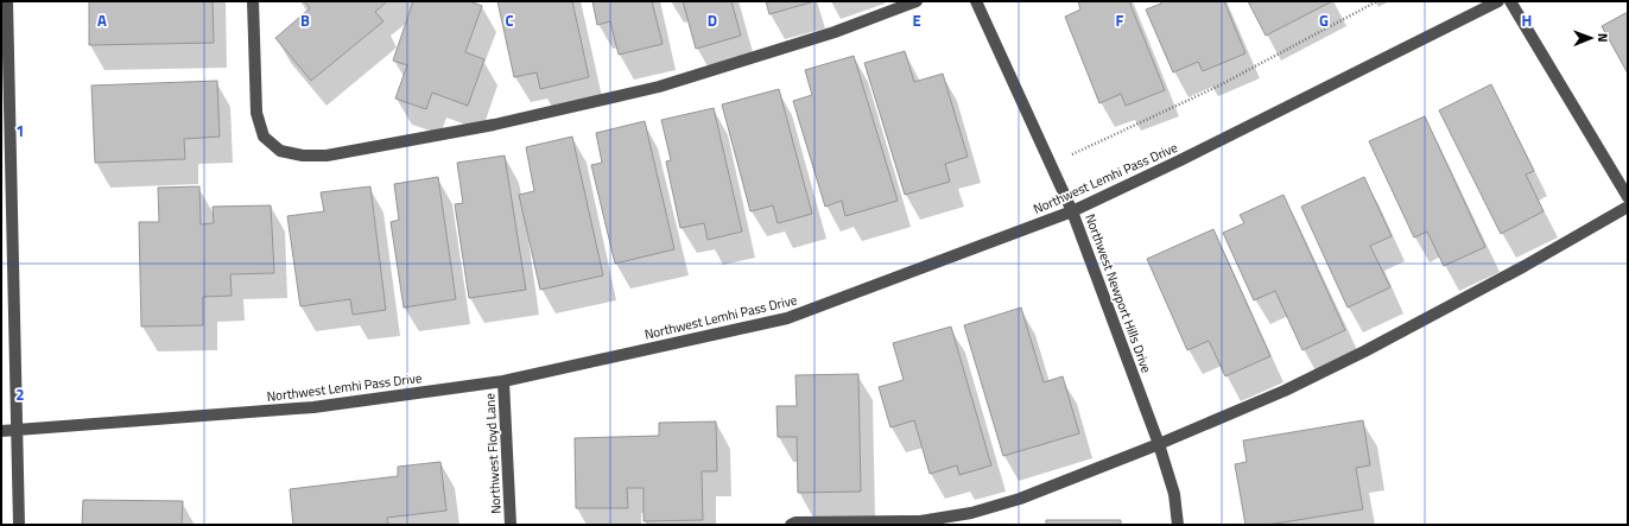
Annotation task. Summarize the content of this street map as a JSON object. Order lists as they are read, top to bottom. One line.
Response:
{"streets":{"street":["Northwest Lemhi Pass Drive","Northwest Newport Hills Drive","Northwest Floyd Lane"]},"crossings":[["Northwest Lemhi Pass Drive","Northwest Newport Hills Drive"],["Northwest Lemhi Pass Drive","Northwest Floyd Lane"]],"north":"right","grid":{"columns":["A","B","C","D","E","F","G","H"],"rows":["1","2"]}}
